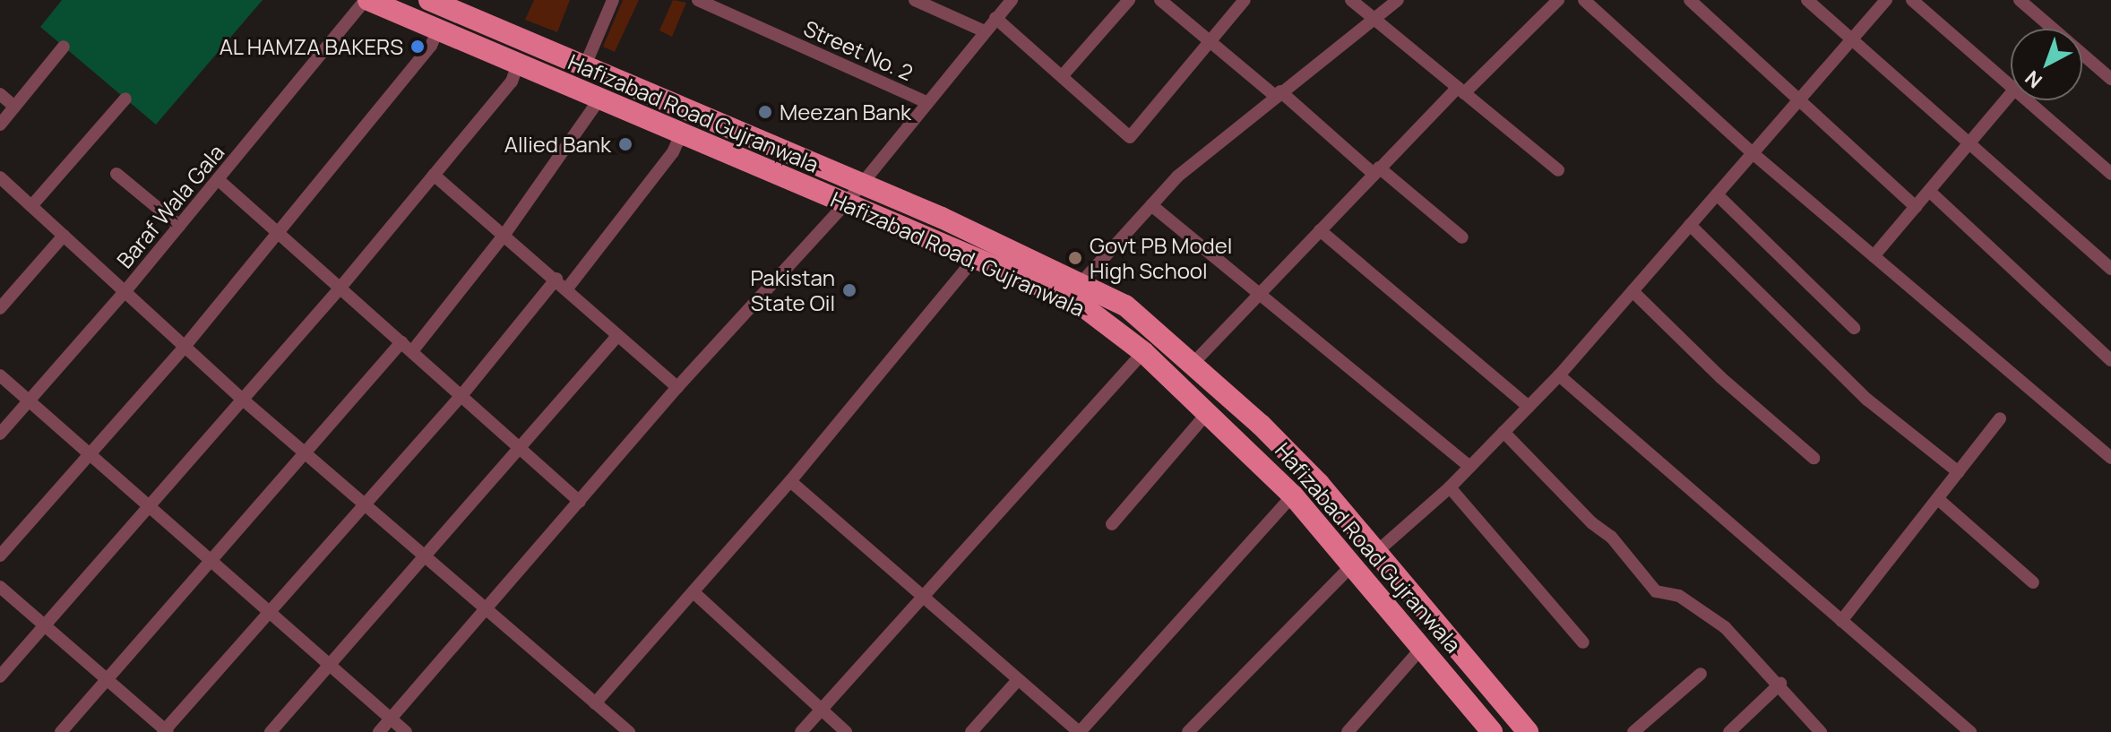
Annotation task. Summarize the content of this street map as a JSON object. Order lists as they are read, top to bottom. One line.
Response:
{"streets":{"main road":["Hafizabad Road Gujranwala","Hafizabad Road, Gujranwala"],"street":["Street No. 2","Baraf Wala Gala"]},"crossings":[["Baraf Wala Gala","Hafizabad Road, Gujranwala"]],"places":["AL HAMZA BAKERS","Meezan Bank","Allied Bank","Govt PB Model High School","Pakistan State Oil"],"north":"bottom left"}
